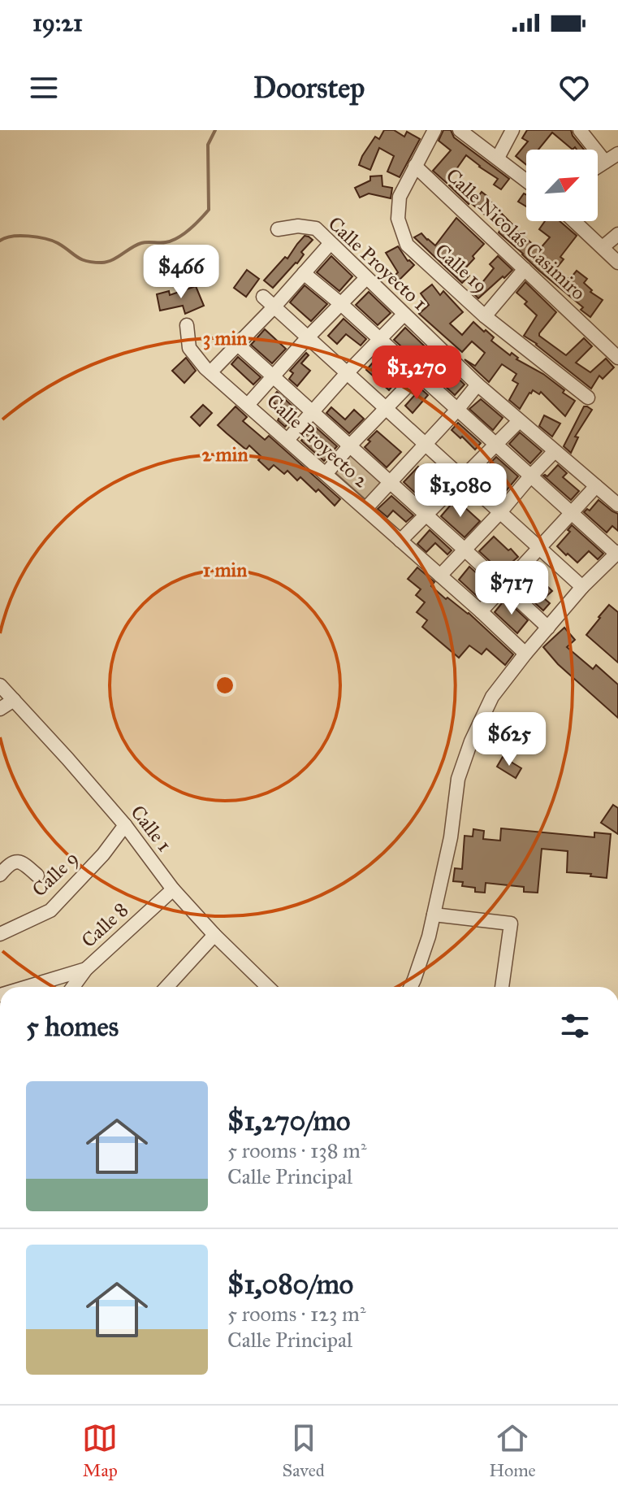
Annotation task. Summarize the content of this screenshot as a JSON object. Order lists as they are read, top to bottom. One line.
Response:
{"streets":{"street":["Calle Nicolás Casimiro","Calle Proyecto 1","Calle 19","Calle Proyecto 2","Calle 1","Calle 9","Calle 8"]},"crossings":[["Calle Nicolás Casimiro","Calle 19"],["Calle 1","Calle 9"],["Calle 1","Calle 8"]],"north":"top right","page":{"status":"19:21","header":"Doorstep","price":["$466","$1,270","$1,080","$717","$625"],"heading":"5 homes","list":[{"name":"$1,270/mo","note":"5 rooms · 138 m² · Calle Principal"},{"name":"$1,080/mo","note":"5 rooms · 123 m² · Calle Principal"}],"tabs":["Map","Saved","Home"]},"rings":["3 min","2 min","1 min"]}
